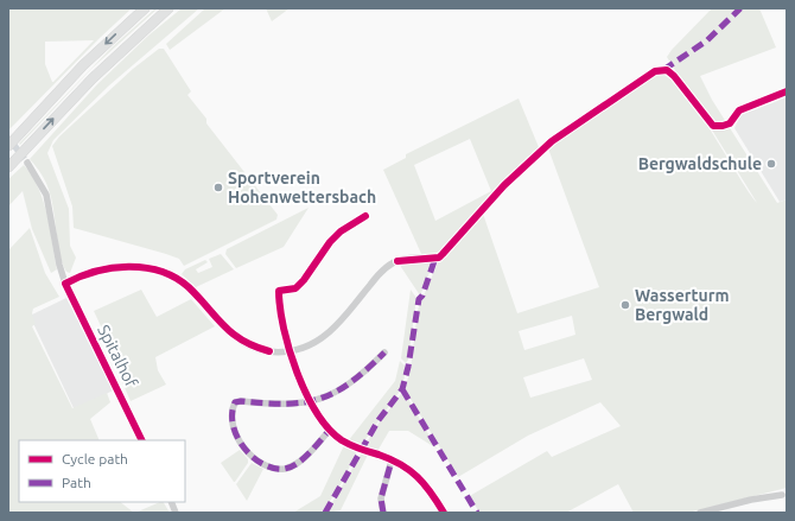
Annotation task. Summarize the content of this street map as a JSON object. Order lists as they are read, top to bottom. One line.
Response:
{"streets":{"street":["Spitalhof"]},"places":["Bergwaldschule","Sportverein Hohenwettersbach","Wasserturm Bergwald"],"legend":["Cycle path","Path"]}
